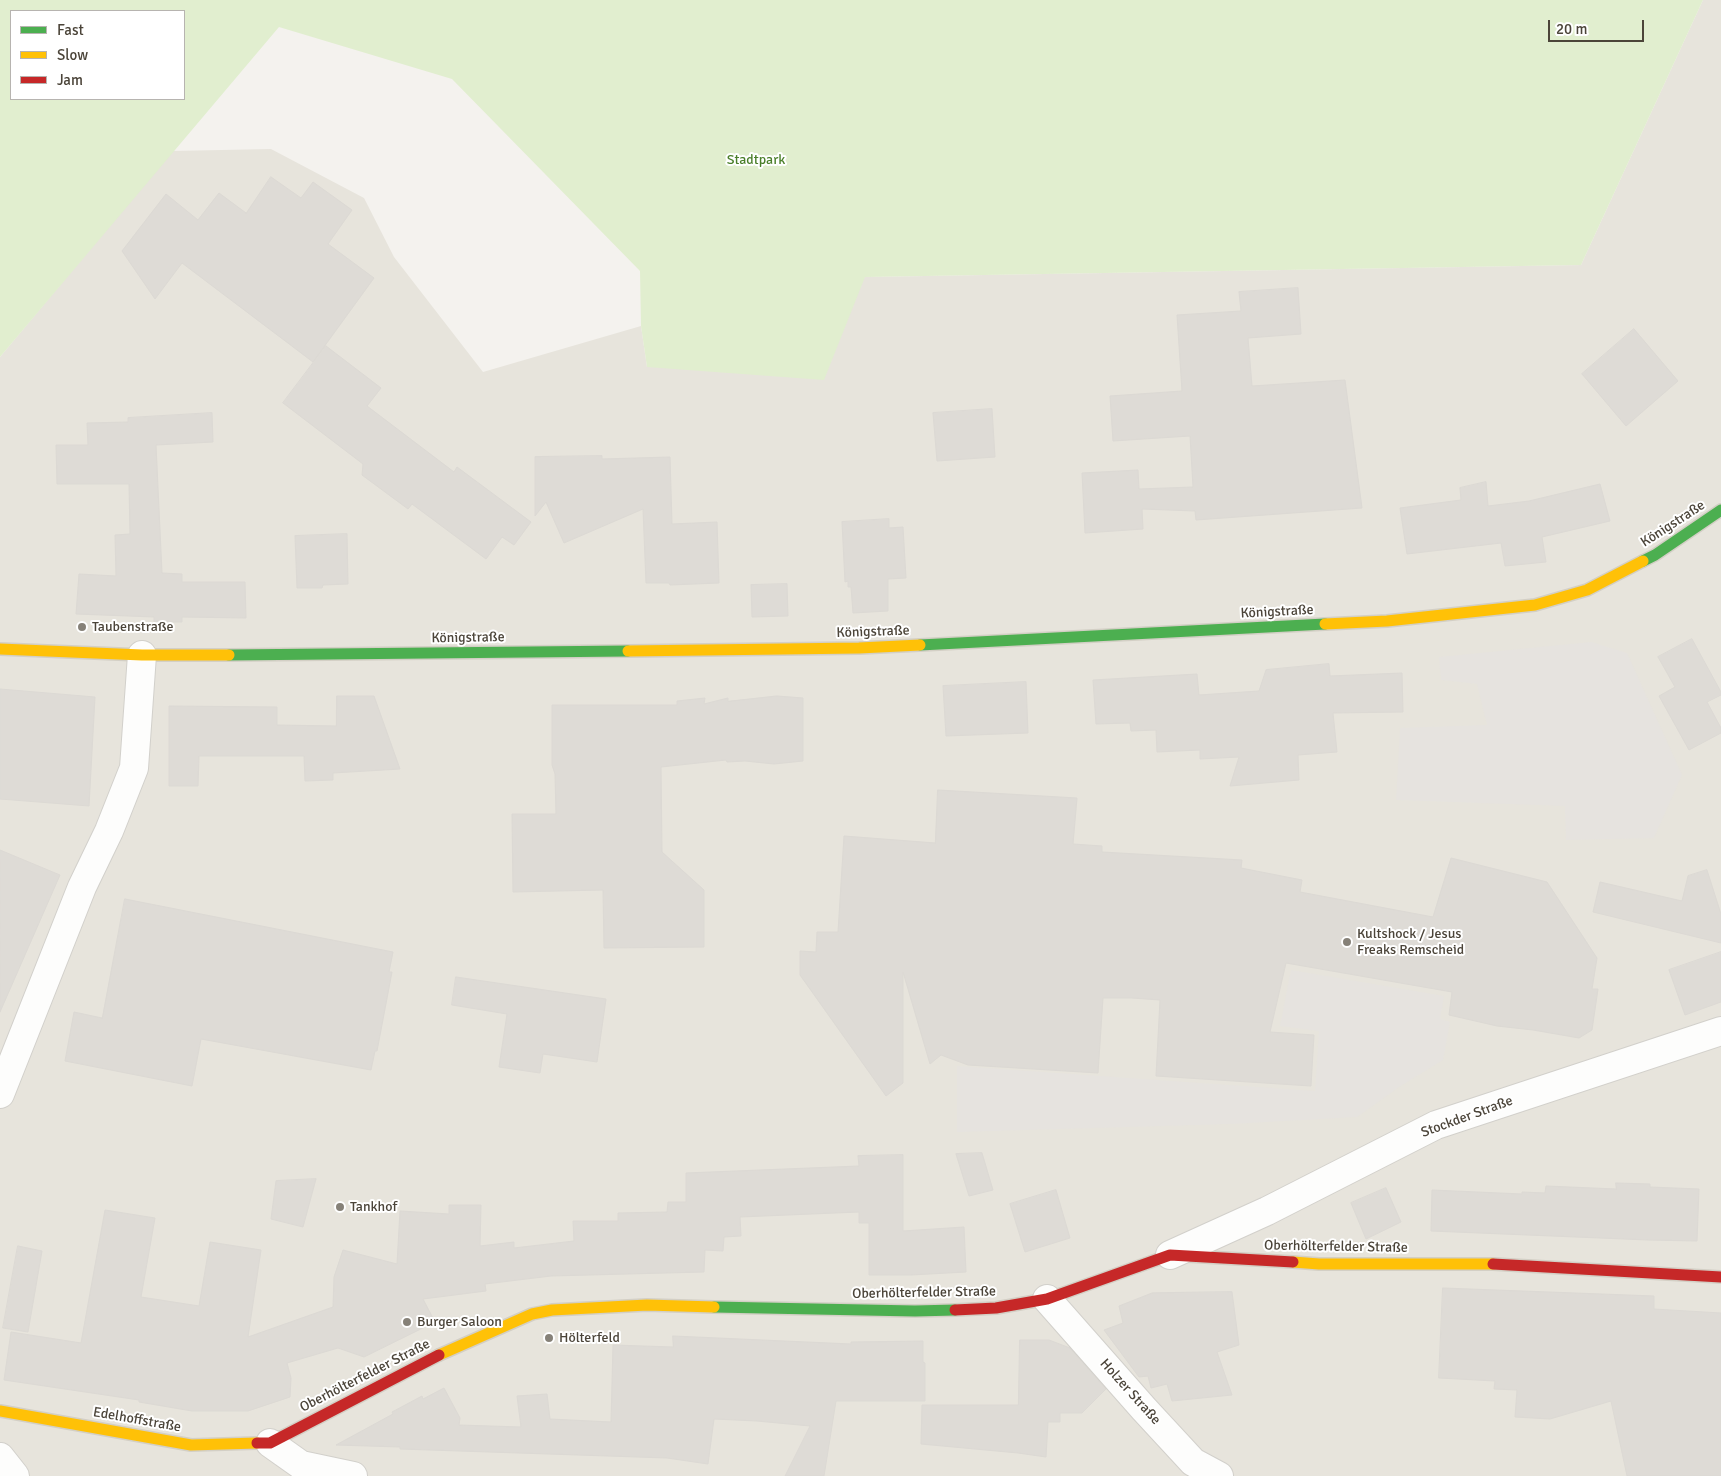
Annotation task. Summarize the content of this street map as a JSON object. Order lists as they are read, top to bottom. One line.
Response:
{"streets":{"street":["Königstraße","Stockder Straße","Oberhölterfelder Straße","Holzer Straße","Edelhoffstraße"]},"crossings":[["Stockder Straße","Oberhölterfelder Straße"],["Oberhölterfelder Straße","Holzer Straße"],["Oberhölterfelder Straße","Edelhoffstraße"]],"parks":["Stadtpark"],"places":["Taubenstraße","Kultshock / Jesus Freaks Remscheid","Tankhof","Burger Saloon","Hölterfeld"],"legend":["Fast","Slow","Jam"],"scale_bar":"20 m"}
